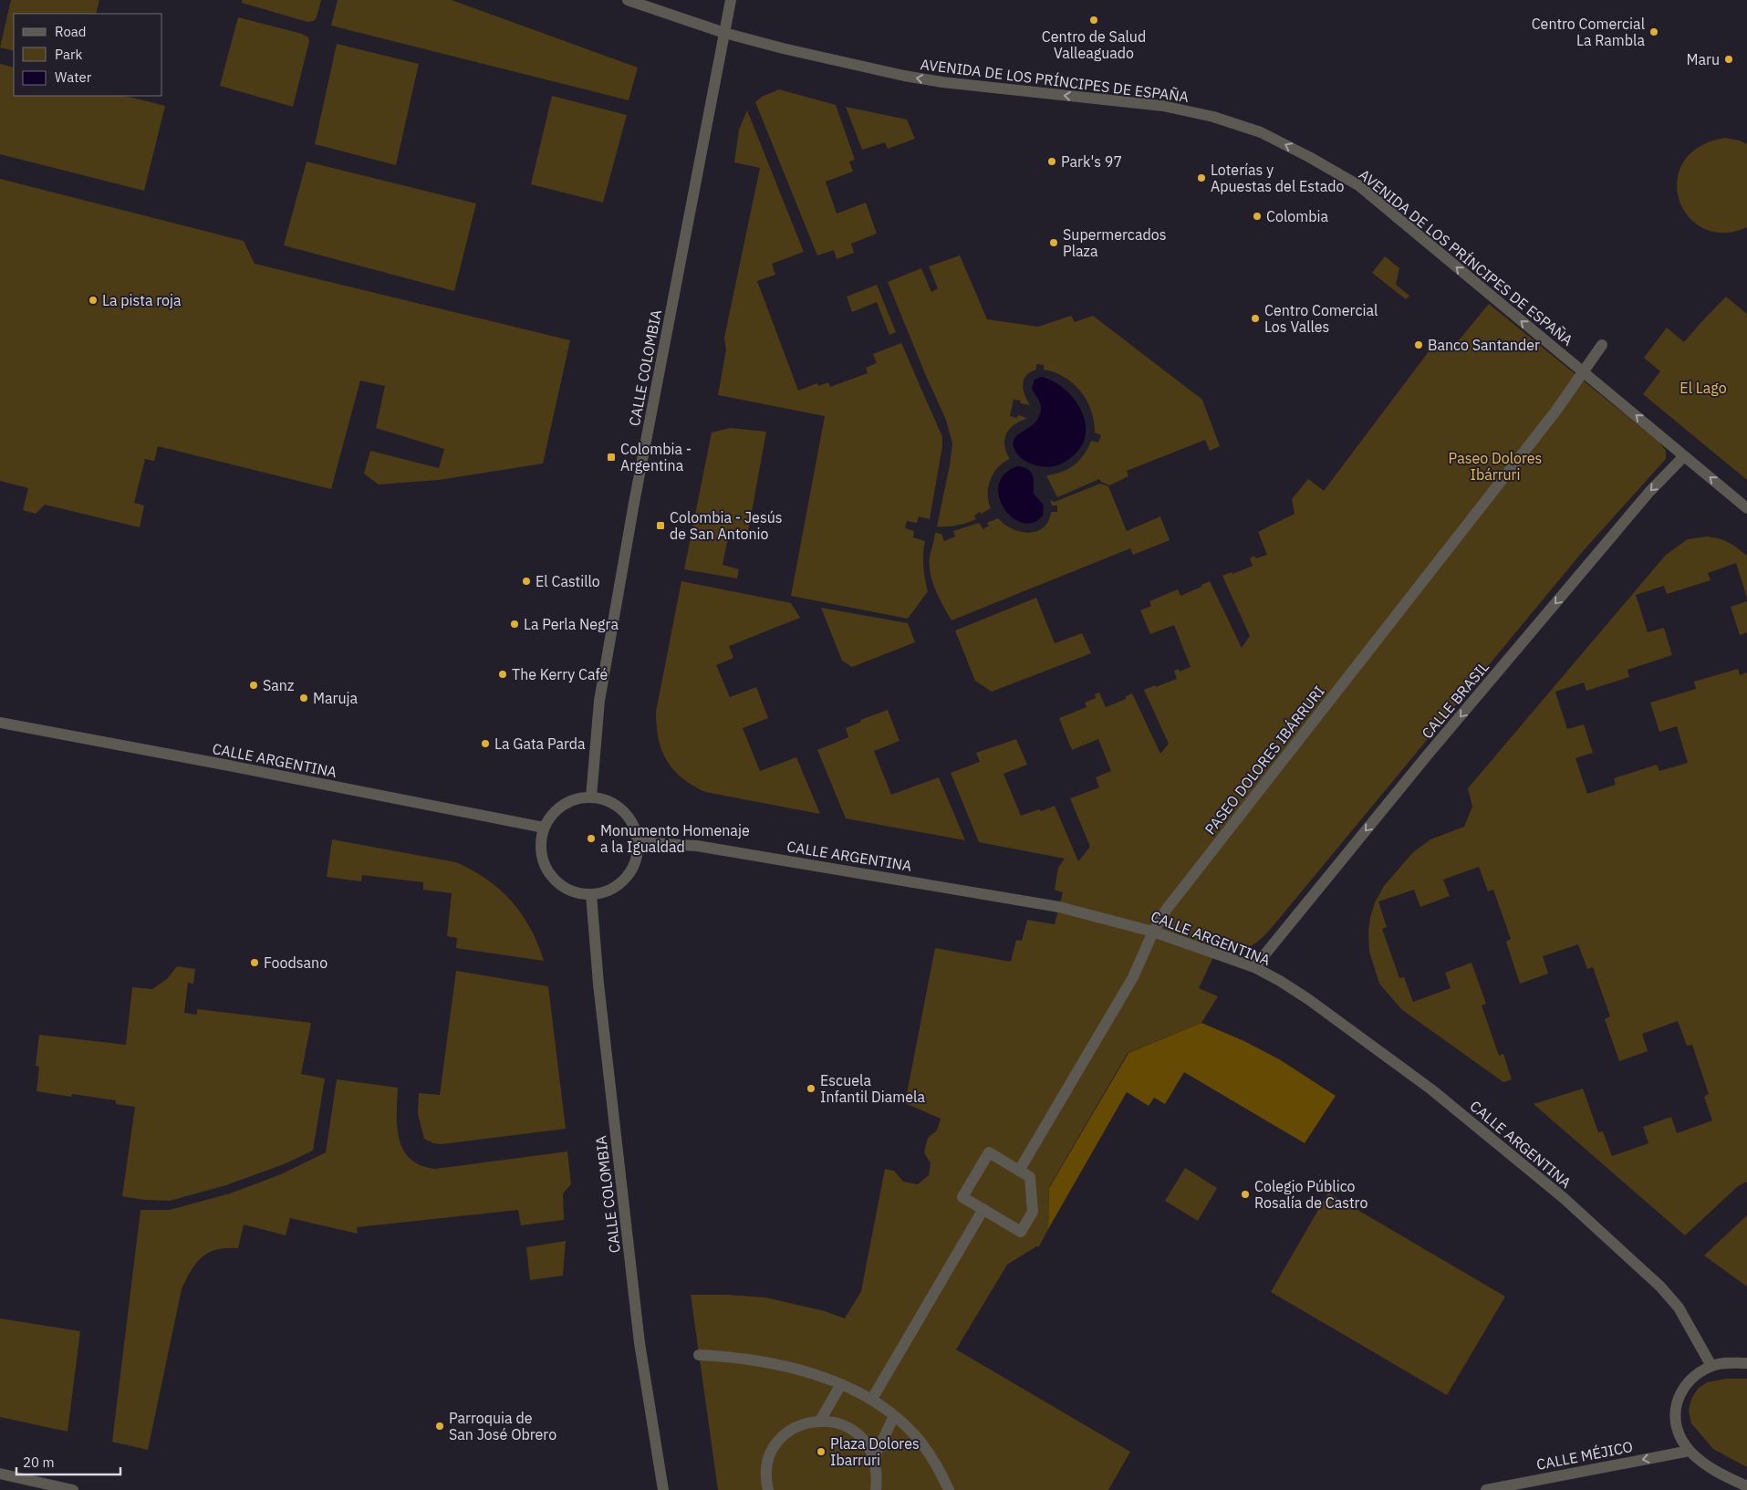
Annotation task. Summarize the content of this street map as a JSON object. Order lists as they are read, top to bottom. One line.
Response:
{"streets":{"street":["AVENIDA DE LOS PRÍNCIPES DE ESPAÑA","CALLE COLOMBIA","CALLE BRASIL","CALLE ARGENTINA","PASEO DOLORES IBÁRRURI","CALLE MÉJICO"]},"crossings":[["AVENIDA DE LOS PRÍNCIPES DE ESPAÑA","CALLE COLOMBIA"],["AVENIDA DE LOS PRÍNCIPES DE ESPAÑA","CALLE BRASIL"],["AVENIDA DE LOS PRÍNCIPES DE ESPAÑA","PASEO DOLORES IBÁRRURI"],["CALLE COLOMBIA","CALLE ARGENTINA"],["CALLE BRASIL","CALLE ARGENTINA"],["CALLE ARGENTINA","PASEO DOLORES IBÁRRURI"]],"one_way":["AVENIDA DE LOS PRÍNCIPES DE ESPAÑA","CALLE BRASIL","CALLE MÉJICO"],"parks":["El Lago","Paseo Dolores Ibárruri"],"places":{"other":["Centro de Salud Valleaguado","Centro Comercial La Rambla","Maru","Park's 97","Loterías y Apuestas del Estado","Colombia","Supermercados Plaza","La pista roja","Centro Comercial Los Valles","Banco Santander","El Castillo","La Perla Negra","The Kerry Café","Sanz","Maruja","La Gata Parda","Monumento Homenaje a la Igualdad","Foodsano","Escuela Infantil Diamela","Colegio Público Rosalía de Castro","Parroquia de San José Obrero","Plaza Dolores Ibarruri"],"transit":["Colombia - Argentina","Colombia - Jesús de San Antonio"]},"legend":["Road","Park","Water"],"scale_bar":"20 m"}
